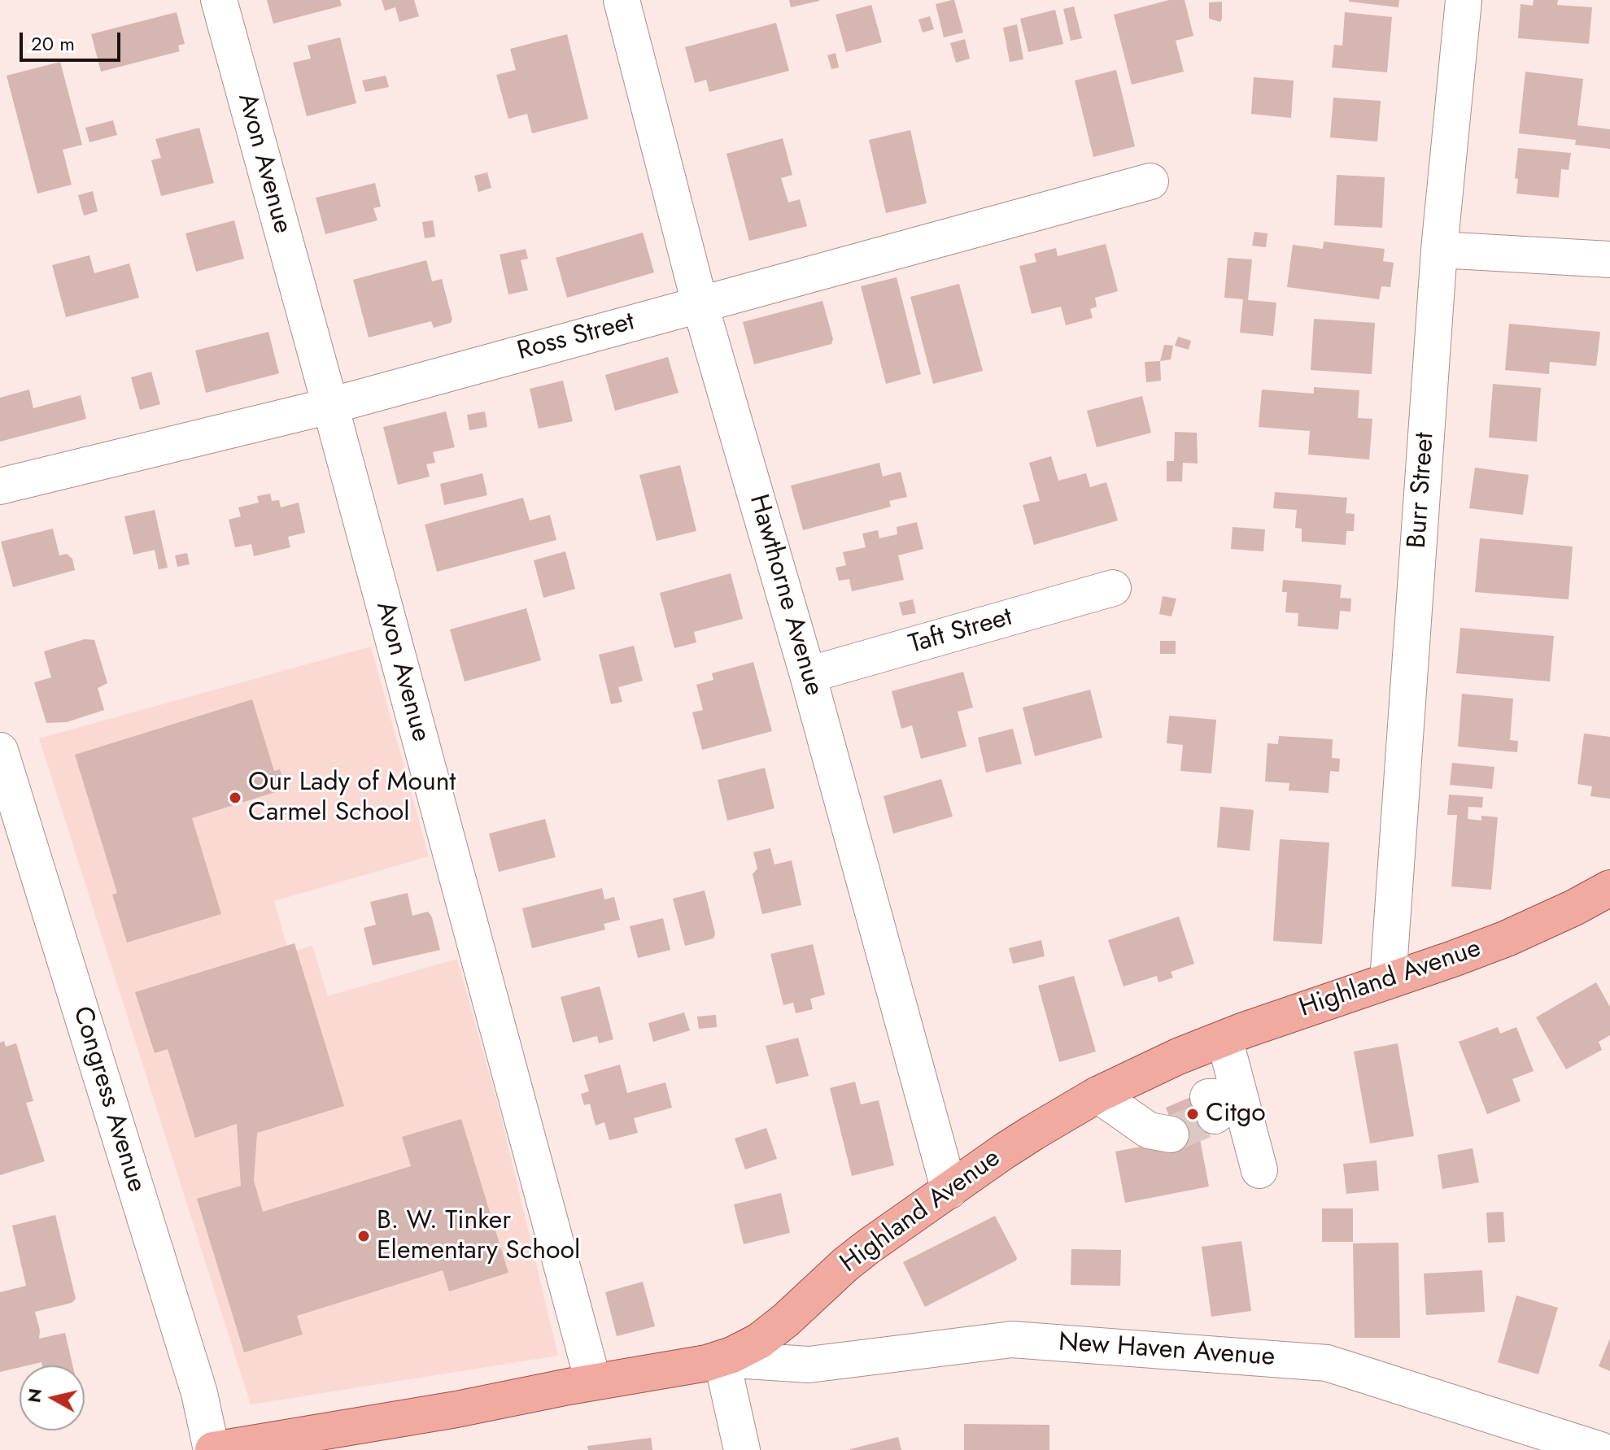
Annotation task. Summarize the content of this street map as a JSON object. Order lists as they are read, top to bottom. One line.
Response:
{"streets":{"main road":["Highland Avenue"],"street":["Avon Avenue","Ross Street","Burr Street","Hawthorne Avenue","Taft Street","Congress Avenue","New Haven Avenue"]},"crossings":[["Avon Avenue","Ross Street"],["Avon Avenue","Highland Avenue"],["Ross Street","Hawthorne Avenue"],["Burr Street","Highland Avenue"],["Hawthorne Avenue","Taft Street"],["Hawthorne Avenue","Highland Avenue"],["Highland Avenue","Congress Avenue"],["Highland Avenue","New Haven Avenue"]],"places":["Our Lady of Mount Carmel School","Citgo","B. W. Tinker Elementary School"],"scale_bar":"20 m","north":"left"}
